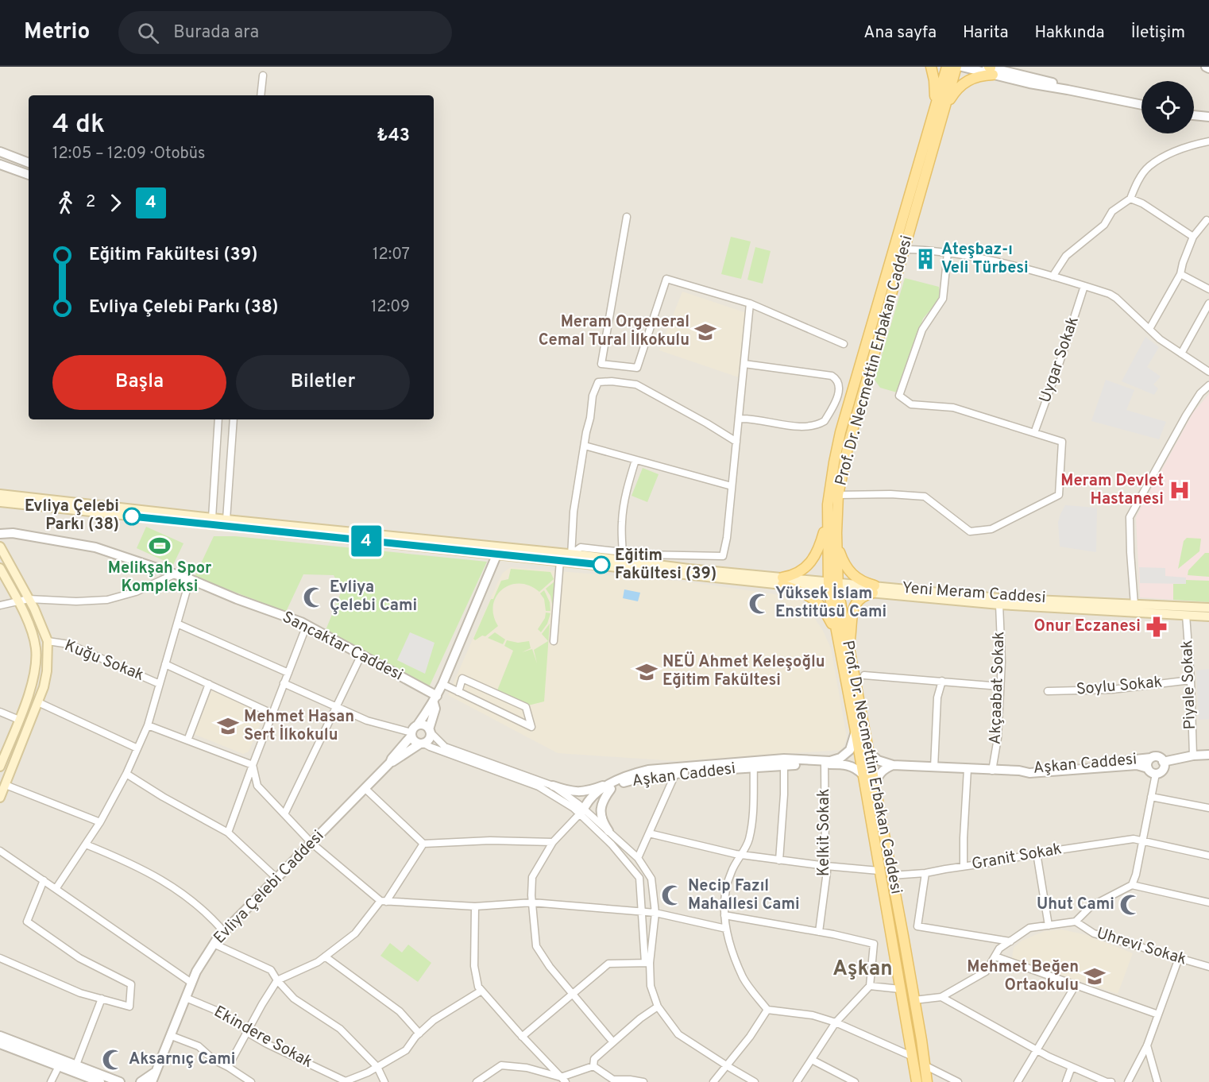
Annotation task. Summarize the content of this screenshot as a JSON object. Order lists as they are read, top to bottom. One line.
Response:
{"streets":{"main road":["Prof. Dr. Necmettin Erbakan Caddesi","Yeni Meram Caddesi"],"street":["Uygar Sokak","Sancaktar Caddesi","Kuğu Sokak","Piyale Sokak","Soylu Sokak","Akçaabat Sokak","Aşkan Caddesi","Kelkit Sokak","Granit Sokak","Evliya Çelebi Caddesi","Uhrevi Sokak","Ekindere Sokak"]},"crossings":[["Prof. Dr. Necmettin Erbakan Caddesi","Yeni Meram Caddesi"],["Prof. Dr. Necmettin Erbakan Caddesi","Aşkan Caddesi"],["Prof. Dr. Necmettin Erbakan Caddesi","Granit Sokak"],["Yeni Meram Caddesi","Piyale Sokak"],["Yeni Meram Caddesi","Akçaabat Sokak"],["Piyale Sokak","Soylu Sokak"],["Akçaabat Sokak","Aşkan Caddesi"],["Aşkan Caddesi","Kelkit Sokak"],["Evliya Çelebi Caddesi","Ekindere Sokak"]],"districts":["Aşkan"],"places":{"building":["Ateşbaz-ı Veli Türbesi"],"school or university":["Meram Orgeneral Cemal Tural İlkokulu","NEÜ Ahmet Keleşoğlu Eğitim Fakültesi","Mehmet Hasan Sert İlkokulu","Mehmet Beğen Ortaokulu"],"hospital":["Meram Devlet Hastanesi"],"other":["Evliya Çelebi Parkı (38)","Eğitim Fakültesi (39)"],"sports":["Melikşah Spor Kompleksi"],"mosque":["Evliya Çelebi Cami","Yüksek İslam Enstitüsü Cami","Necip Fazıl Mahallesi Cami","Uhut Cami","Aksarnıç Cami"],"pharmacy":["Onur Eczanesi"]},"lines":["bus line 4"],"page":{"header":"Metrio","search":"Burada ara","nav":["Ana sayfa","Harita","Hakkında","İletişim"],"on_map":"4","heading":["4 dk","12:05 – 12:09 · Otobüs","₺43"],"legs":["2","4"],"list":[{"name":"Eğitim Fakültesi (39)","value":"12:07"},{"name":"Evliya Çelebi Parkı (38)","value":"12:09"}],"buttons":["Başla","Biletler"]}}
